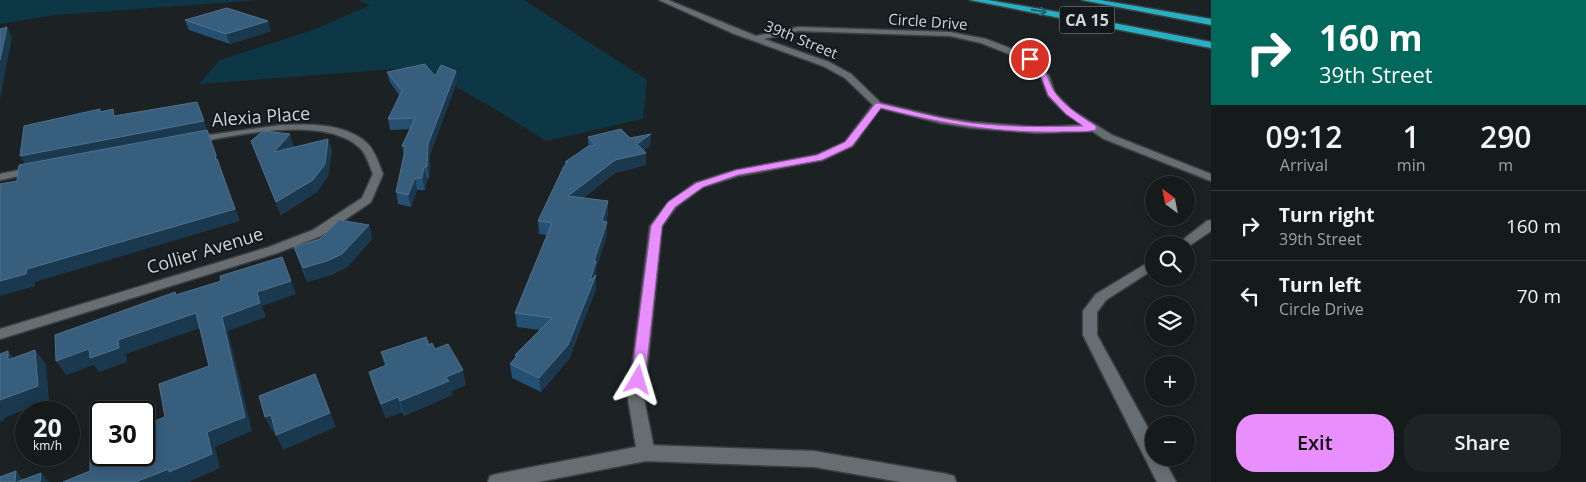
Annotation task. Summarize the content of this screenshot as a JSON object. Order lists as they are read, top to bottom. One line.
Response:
{"streets":{"highway":["CA 15"],"street":["Circle Drive","39th Street","Alexia Place","Collier Avenue"]},"crossings":[["Circle Drive","39th Street"],["Alexia Place","Collier Avenue"]],"north":"top left","page":{"turn":["160 m","39th Street"],"eta":["09:12","Arrival","1","min","290","m"],"map_buttons":["+","−"],"list":[{"name":"Turn right","note":"39th Street","value":"160 m"},{"name":"Turn left","note":"Circle Drive","value":"70 m"}],"speed":"20 km/h","limit":"30","buttons":["Exit","Share"]}}
